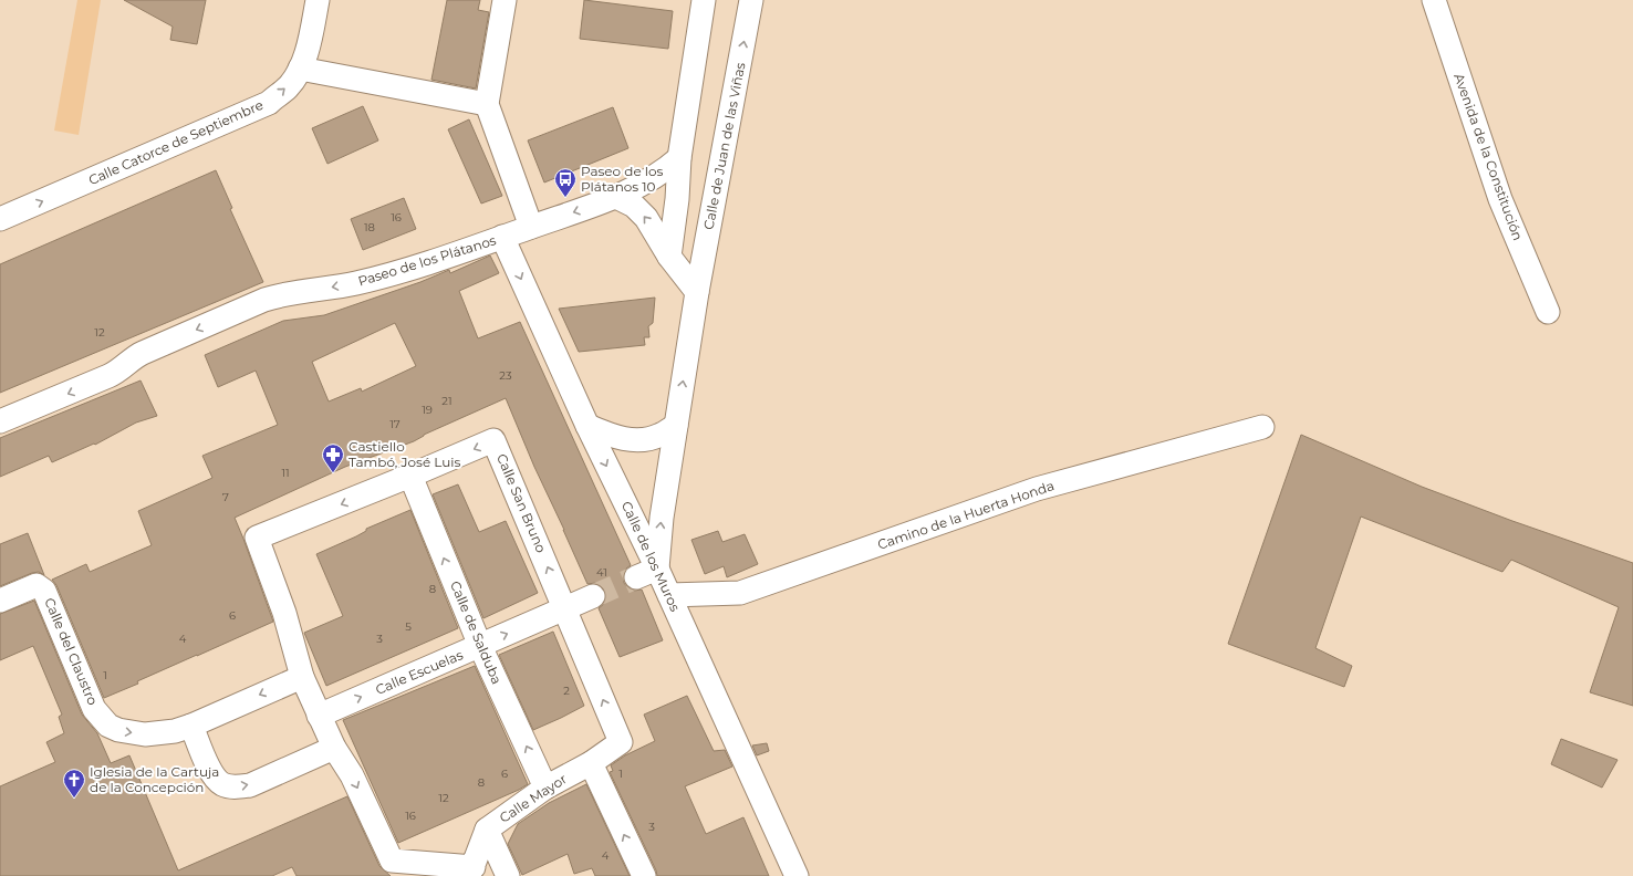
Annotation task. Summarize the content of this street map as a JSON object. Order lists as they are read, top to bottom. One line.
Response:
{"streets":{"street":["Calle Catorce de Septiembre","Calle de Juan de las Viñas","Avenida de la Constitución","Paseo de los Plátanos","Calle San Bruno","Camino de la Huerta Honda","Calle de los Muros","Calle de Salduba","Calle del Claustro","Calle Escuelas","Calle Mayor"]},"crossings":[["Calle de Juan de las Viñas","Calle de los Muros"],["Paseo de los Plátanos","Calle de los Muros"],["Calle San Bruno","Calle de Salduba"],["Calle San Bruno","Calle Escuelas"],["Calle San Bruno","Calle Mayor"],["Camino de la Huerta Honda","Calle de los Muros"],["Calle de Salduba","Calle Escuelas"],["Calle de Salduba","Calle Mayor"]],"one_way":["Calle Catorce de Septiembre","Paseo de los Plátanos","Calle de Salduba","Calle del Claustro","Calle Escuelas"],"places":{"bus stop":["Paseo de los Plátanos 10"],"pharmacy":["Castiello Tambó, José Luis"],"church":["Iglesia de la Cartuja de la Concepción"]},"house_numbers":["16","18","12","23","21","19","17","11","7","41","8","6","5","4","3","1","2","6","1","8","12","16","3","4"]}
